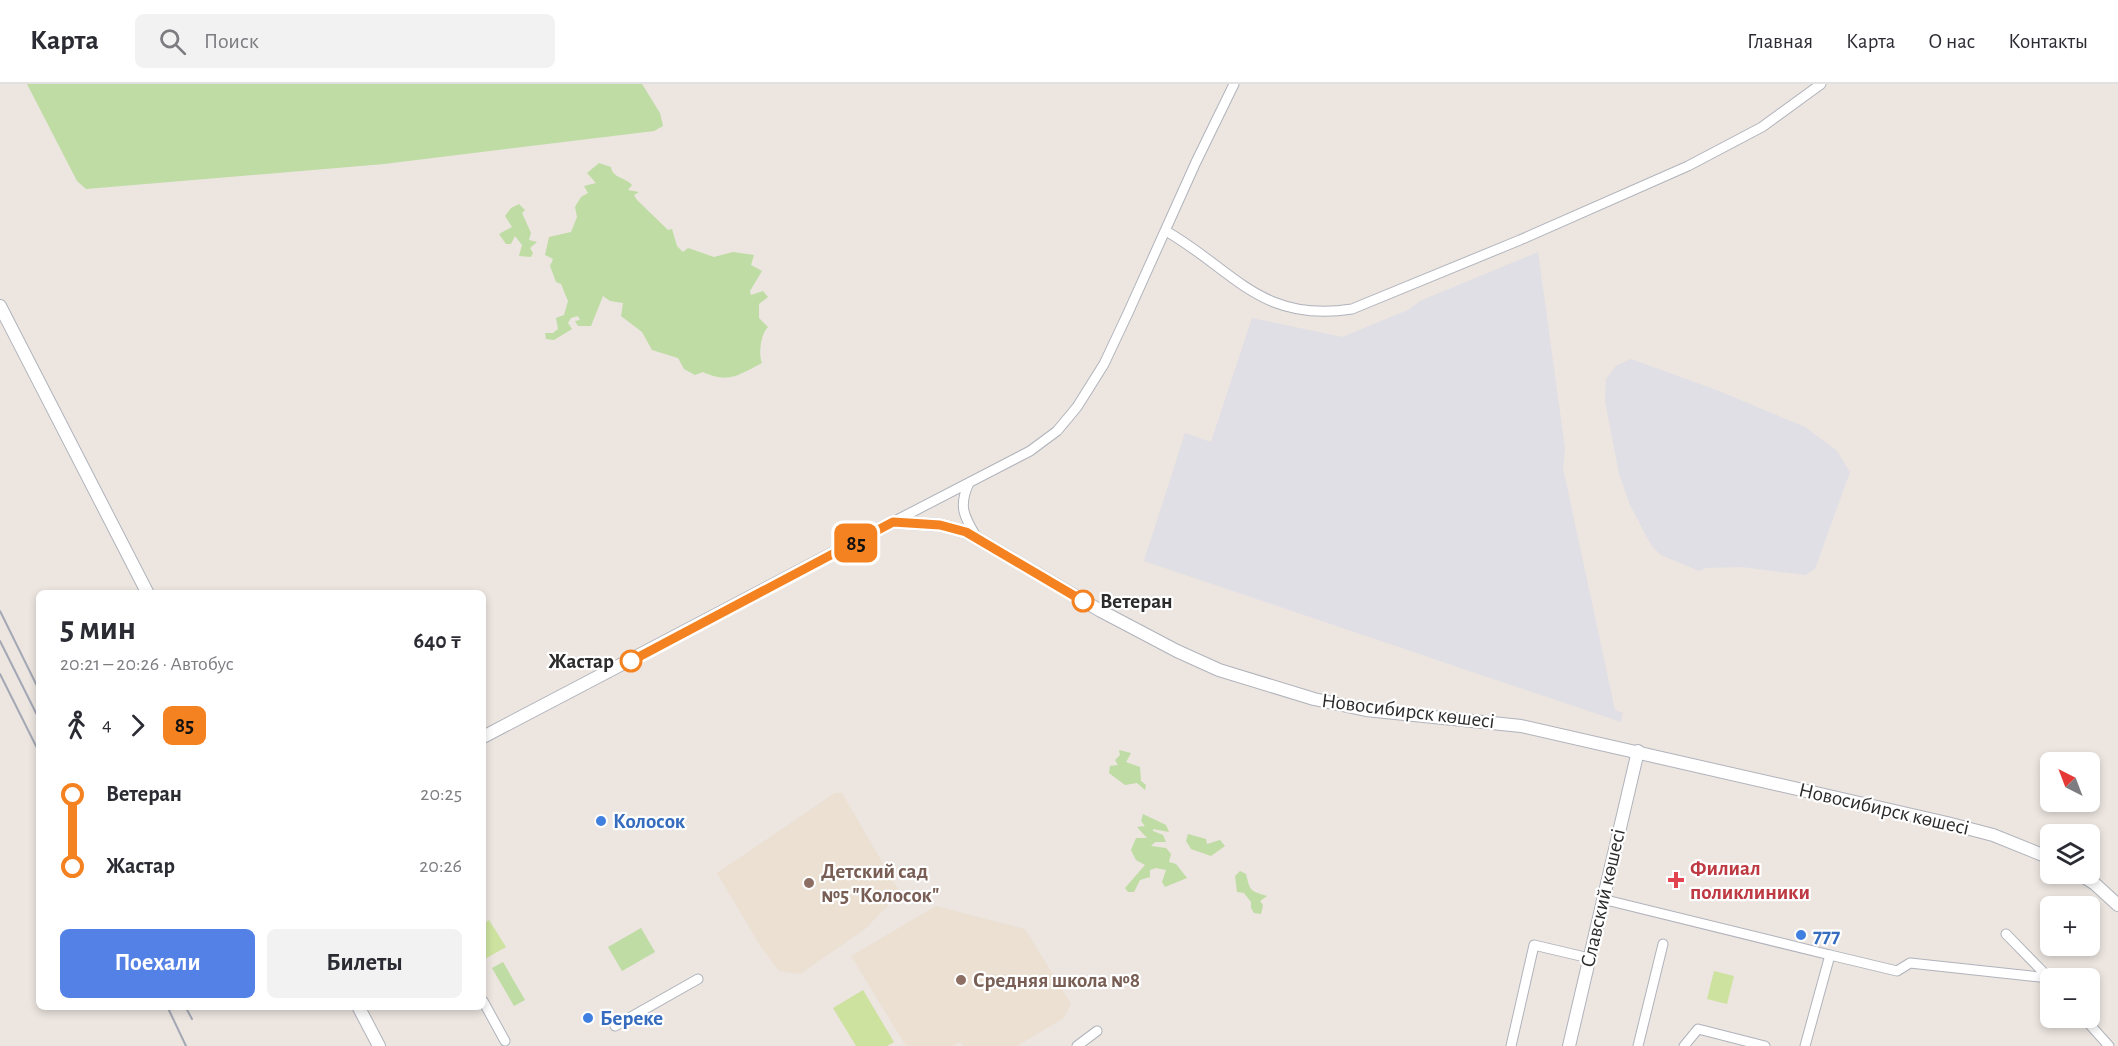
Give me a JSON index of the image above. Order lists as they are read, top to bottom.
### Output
{
  "streets": {
    "main road": ["Новосибирск көшесі", "Славский көшесі"]
  },
  "crossings": [
    ["Новосибирск көшесі", "Славский көшесі"]
  ],
  "places": {
    "other": [
      "Ветеран",
      "Жастар",
      "Колосок",
      "Детский сад №5 \"Колосок\"",
      "777",
      "Средняя школа №8",
      "Береке"
    ],
    "health": ["Филиал поликлиники"]
  },
  "lines": ["bus line 85"],
  "north": "top left",
  "page": {
    "header": "Карта",
    "search": "Поиск",
    "nav": [
      "Главная",
      "Карта",
      "О нас",
      "Контакты"
    ],
    "on_map": "85",
    "heading": ["5 мин", "20:21 – 20:26 · Автобус", "640 ₸"],
    "legs": ["4", "85"],
    "map_buttons": ["+", "−"],
    "list": [
      {
        "name": "Ветеран",
        "value": "20:25"
      },
      {
        "name": "Жастар",
        "value": "20:26"
      }
    ],
    "buttons": ["Поехали", "Билеты"]
  }
}
